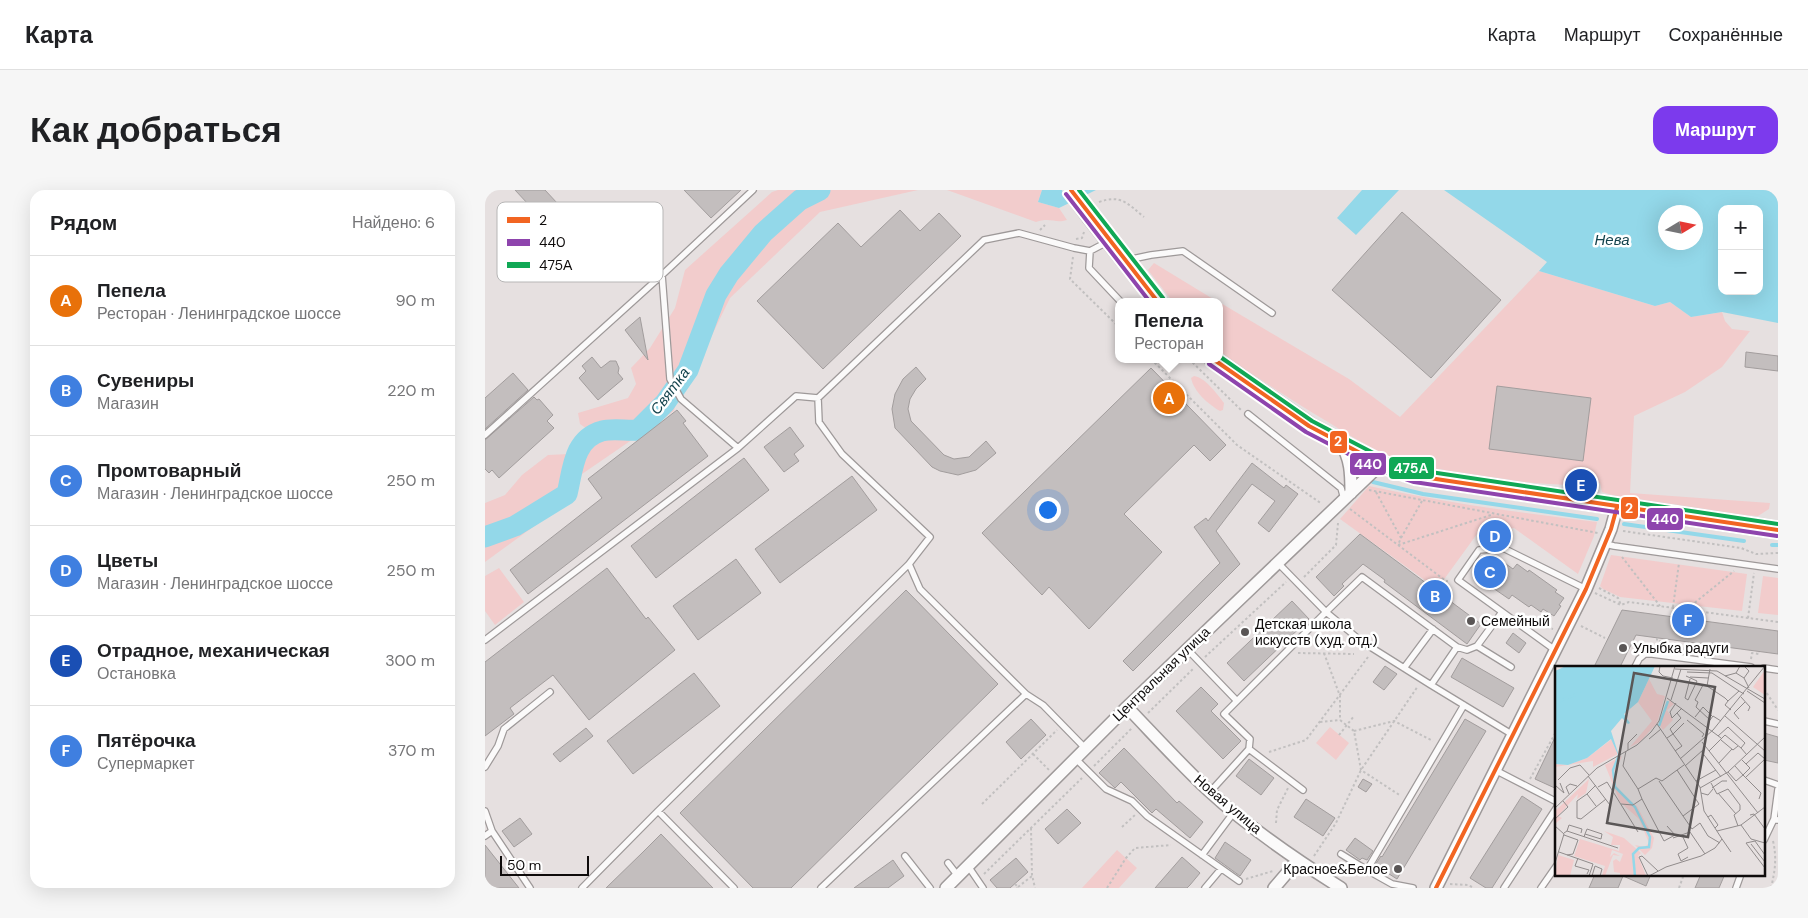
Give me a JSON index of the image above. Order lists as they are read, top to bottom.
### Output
{
  "streets": {
    "street": ["Центральная улица", "Новая улица"]
  },
  "crossings": [
    ["Центральная улица", "Новая улица"]
  ],
  "water": ["Нева", "Святка"],
  "places": [
    "Семейный",
    "Детская школа искусств (худ. отд.)",
    "Улыбка радуги",
    "Красное&Белое"
  ],
  "lines": ["transit line 2", "transit line 475А", "transit line 440"],
  "legend": ["2", "440", "475А"],
  "scale_bar": "50 m",
  "north": "right",
  "page": {
    "header": "Карта",
    "nav": ["Карта", "Маршрут", "Сохранённые"],
    "buttons": "Маршрут",
    "title": "Как добраться",
    "heading": ["Рядом", "Найдено: 6"],
    "map_buttons": ["+", "−"],
    "list": [
      {
        "mark": "A",
        "name": "Пепела",
        "note": "Ресторан · Ленинградское шоссе",
        "value": "90 m"
      },
      {
        "mark": "B",
        "name": "Сувениры",
        "note": "Магазин",
        "value": "220 m"
      },
      {
        "mark": "C",
        "name": "Промтоварный",
        "note": "Магазин · Ленинградское шоссе",
        "value": "250 m"
      },
      {
        "mark": "D",
        "name": "Цветы",
        "note": "Магазин · Ленинградское шоссе",
        "value": "250 m"
      },
      {
        "mark": "E",
        "name": "Отрадное, механическая",
        "note": "Остановка",
        "value": "300 m"
      },
      {
        "mark": "F",
        "name": "Пятёрочка",
        "note": "Супермаркет",
        "value": "370 m"
      }
    ],
    "popup": ["Пепела", "Ресторан"],
    "pins": [
      "A",
      "E",
      "D",
      "C",
      "B",
      "F"
    ],
    "scale": "50 m"
  }
}
